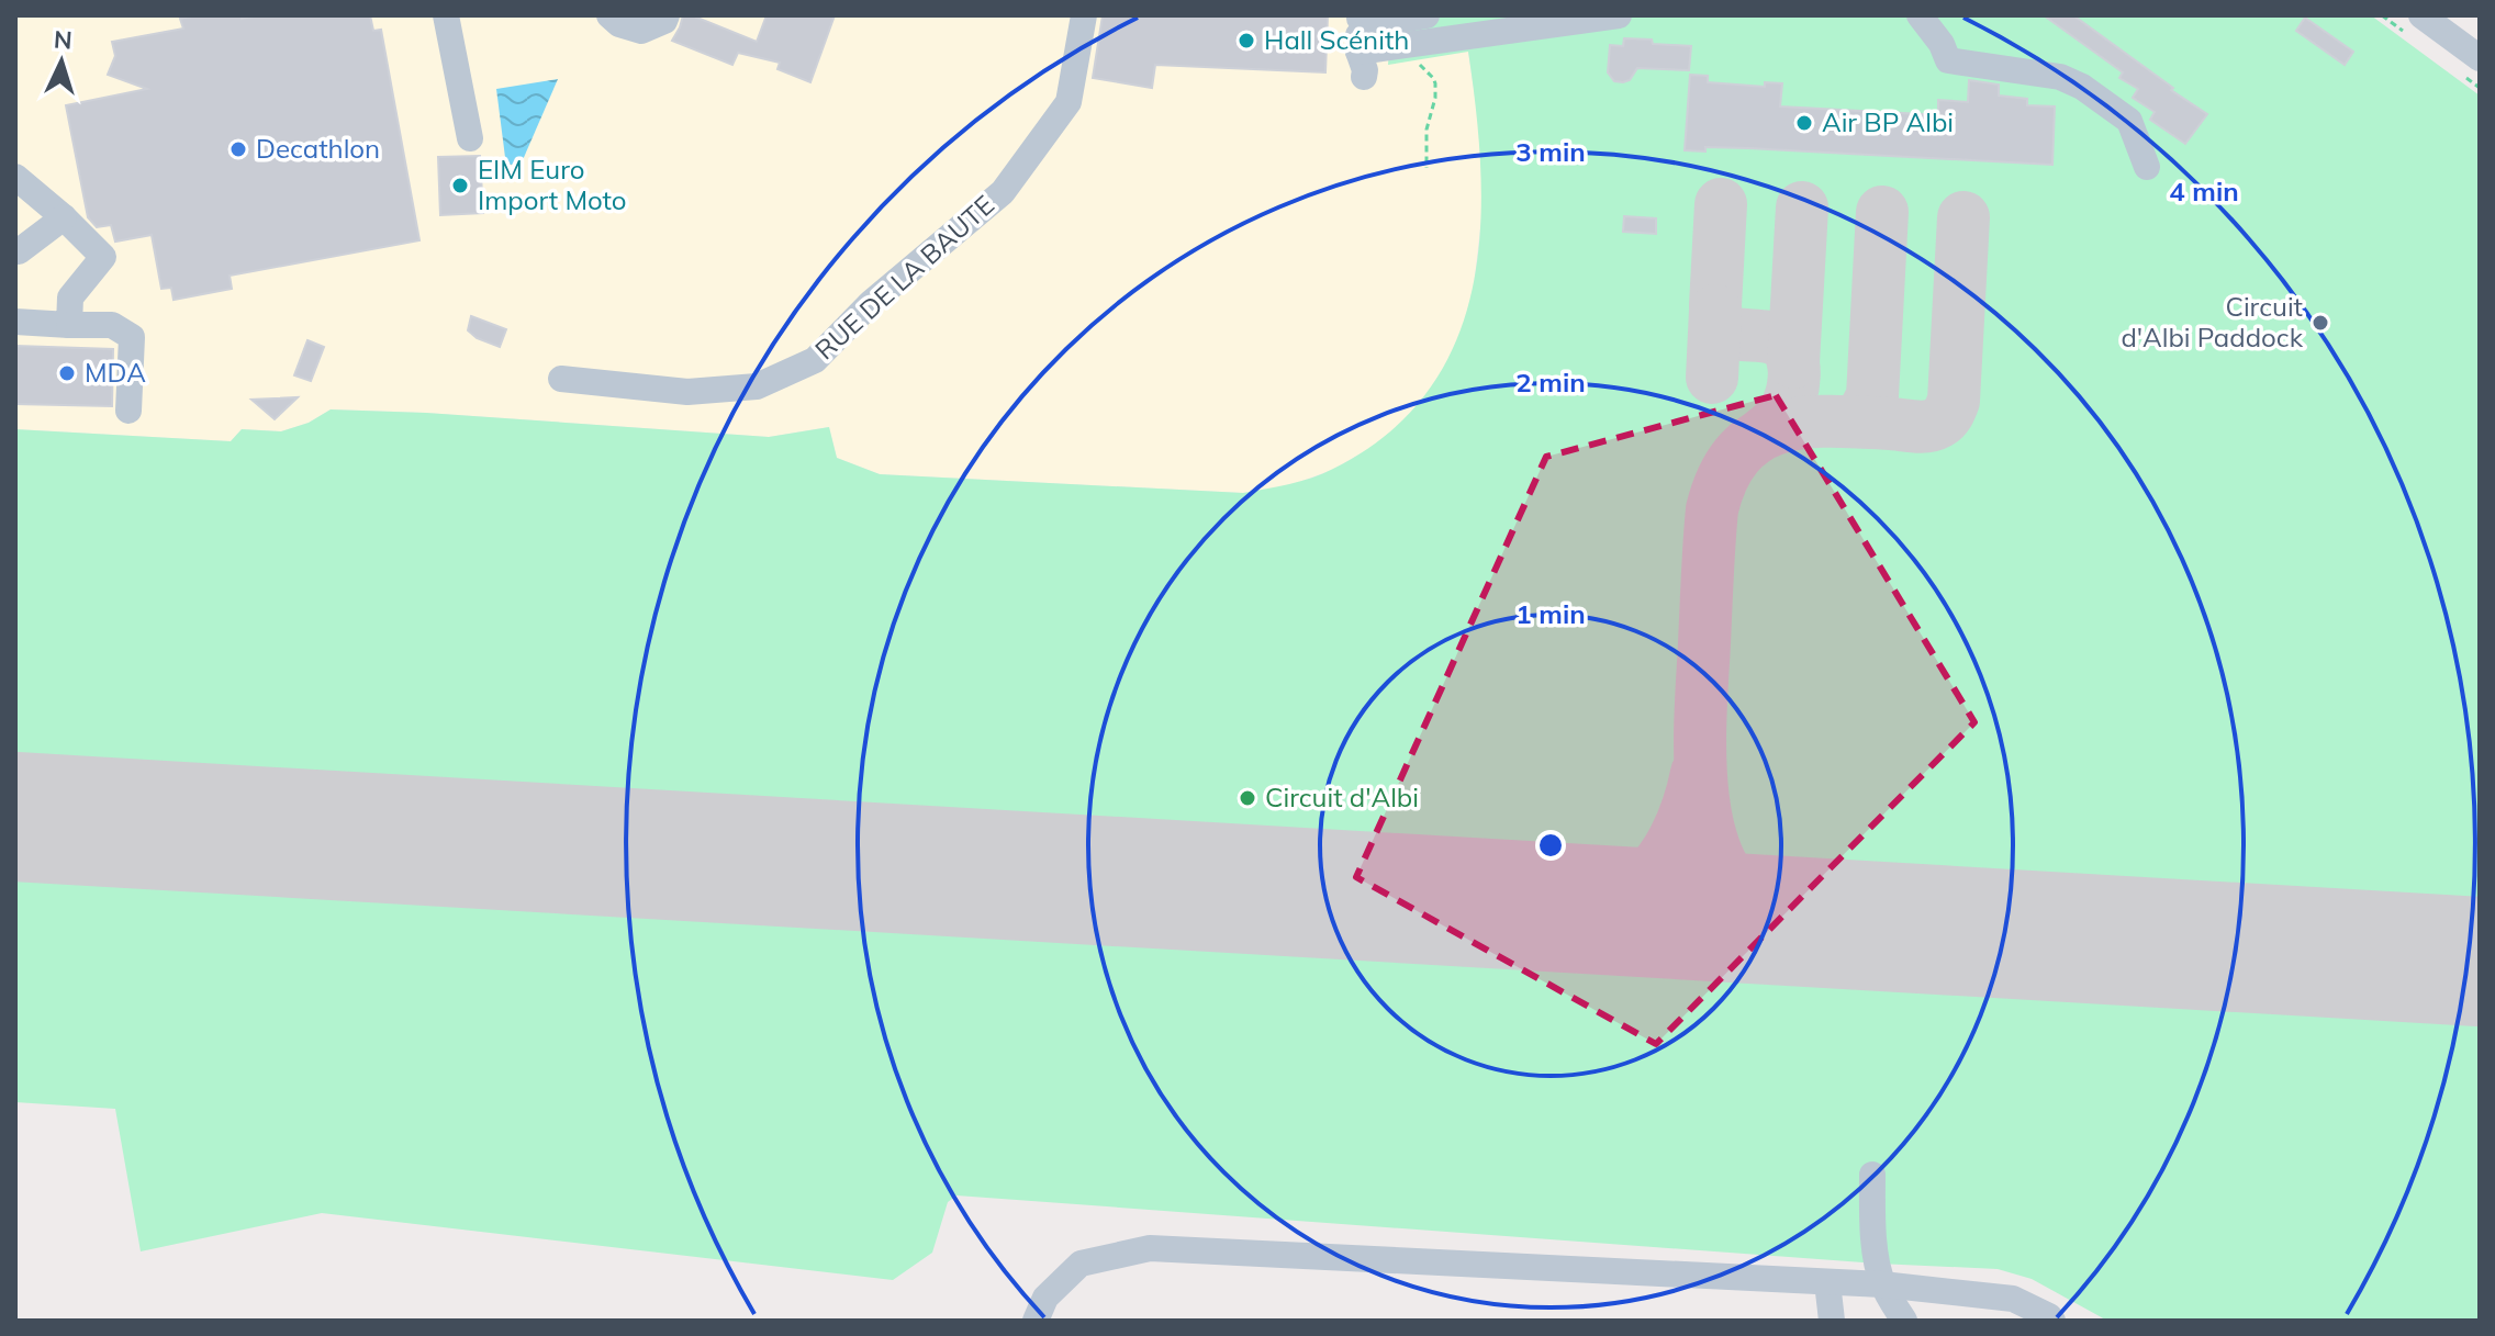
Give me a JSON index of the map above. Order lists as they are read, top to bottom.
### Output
{
  "streets": {
    "street": ["RUE DE LA BAUTE"]
  },
  "places": [
    "Hall Scénith",
    "Air BP Albi",
    "Decathlon",
    "EIM Euro Import Moto",
    "Circuit d'Albi Paddock",
    "MDA",
    "Circuit d'Albi"
  ],
  "north": "top",
  "rings": [
    "3 min",
    "4 min",
    "2 min",
    "1 min"
  ]
}
